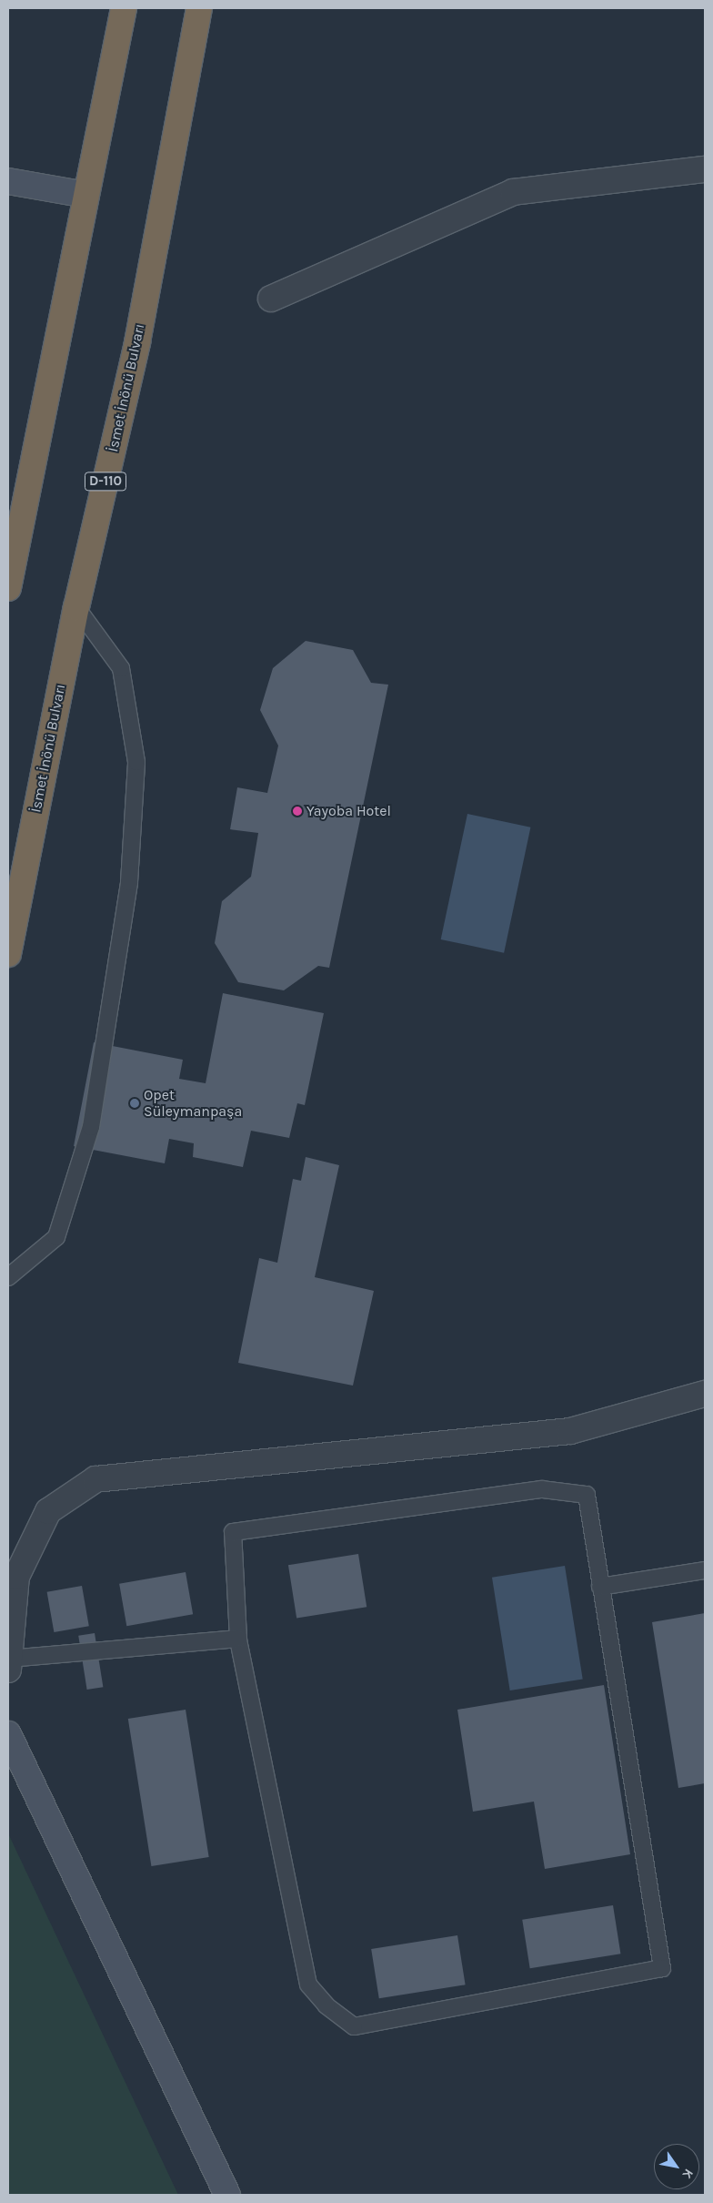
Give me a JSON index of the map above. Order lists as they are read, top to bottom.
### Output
{
  "streets": {
    "highway": ["İsmet İnönü Bulvarı", "D-110"]
  },
  "places": ["Yayoba Hotel", "Opet Süleymanpaşa"],
  "north": "bottom right"
}
